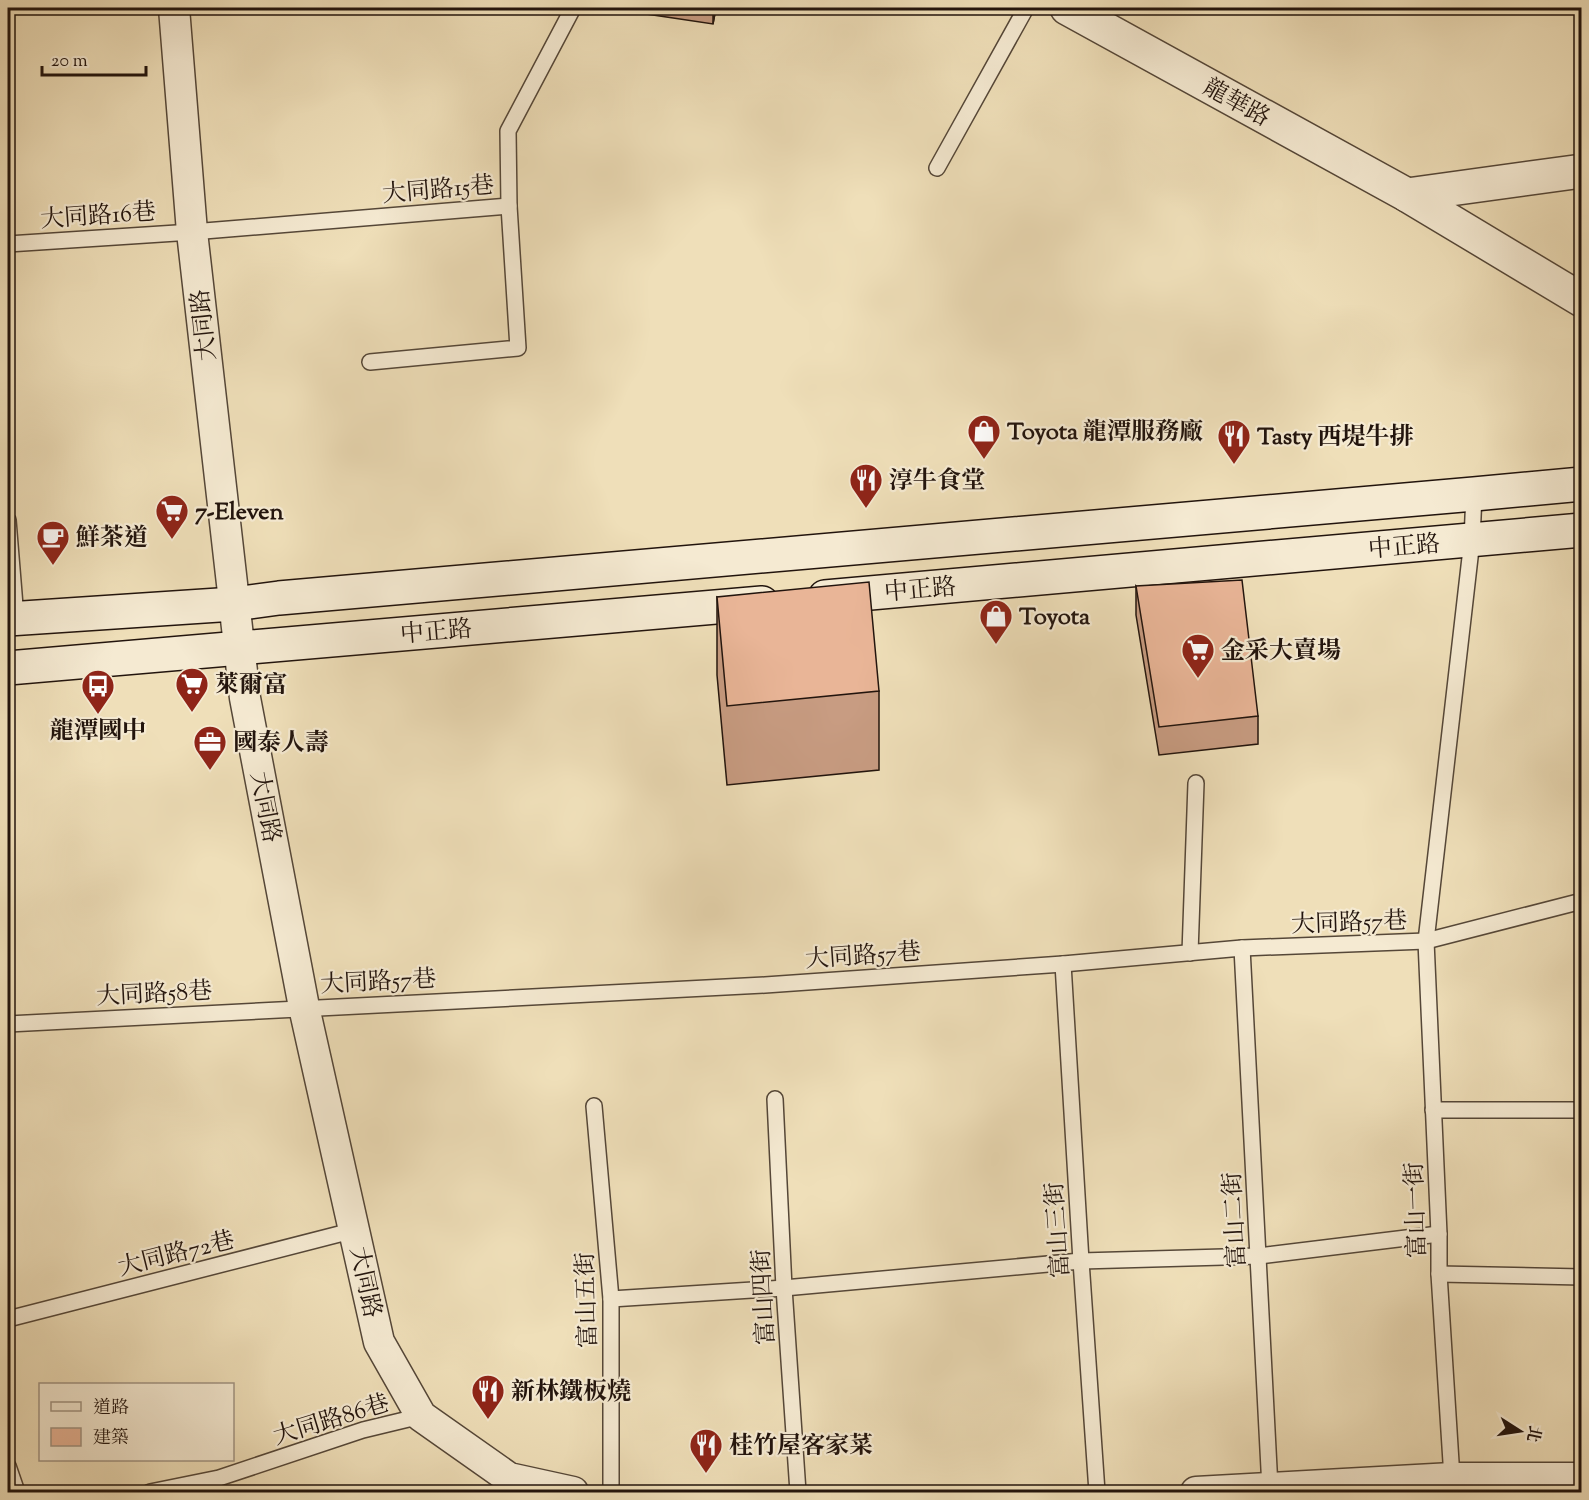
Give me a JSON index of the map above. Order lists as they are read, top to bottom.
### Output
{
  "streets": {
    "main road": ["龍華路", "中正路"],
    "street": ["大同路"],
    "lane": [
      "大同路15巷",
      "大同路16巷",
      "大同路57巷",
      "大同路58巷",
      "富山一街",
      "富山二街",
      "富山三街",
      "大同路72巷",
      "富山四街",
      "富山五街",
      "大同路86巷"
    ]
  },
  "crossings": [
    ["大同路15巷", "大同路16巷"],
    ["大同路15巷", "大同路"],
    ["大同路16巷", "大同路"],
    ["大同路", "中正路"],
    ["大同路", "大同路57巷"],
    ["大同路", "大同路58巷"],
    ["大同路", "大同路72巷"],
    ["大同路", "大同路86巷"],
    ["中正路", "富山一街"],
    ["大同路57巷", "大同路58巷"],
    ["大同路57巷", "富山一街"],
    ["大同路57巷", "富山二街"],
    ["大同路57巷", "富山三街"]
  ],
  "places": {
    "shop": ["Toyota 龍潭服務廠", "Toyota"],
    "restaurant": [
      "Tasty 西堤牛排",
      "淳牛食堂",
      "新林鐵板燒",
      "桂竹屋客家菜"
    ],
    "supermarket": ["7-Eleven", "金采大賣場", "萊爾富"],
    "cafe": ["鮮茶道"],
    "bus stop": ["龍潭國中"],
    "office": ["國泰人壽"]
  },
  "legend": ["道路", "建築"],
  "scale_bar": "20 m",
  "north": "right"
}
